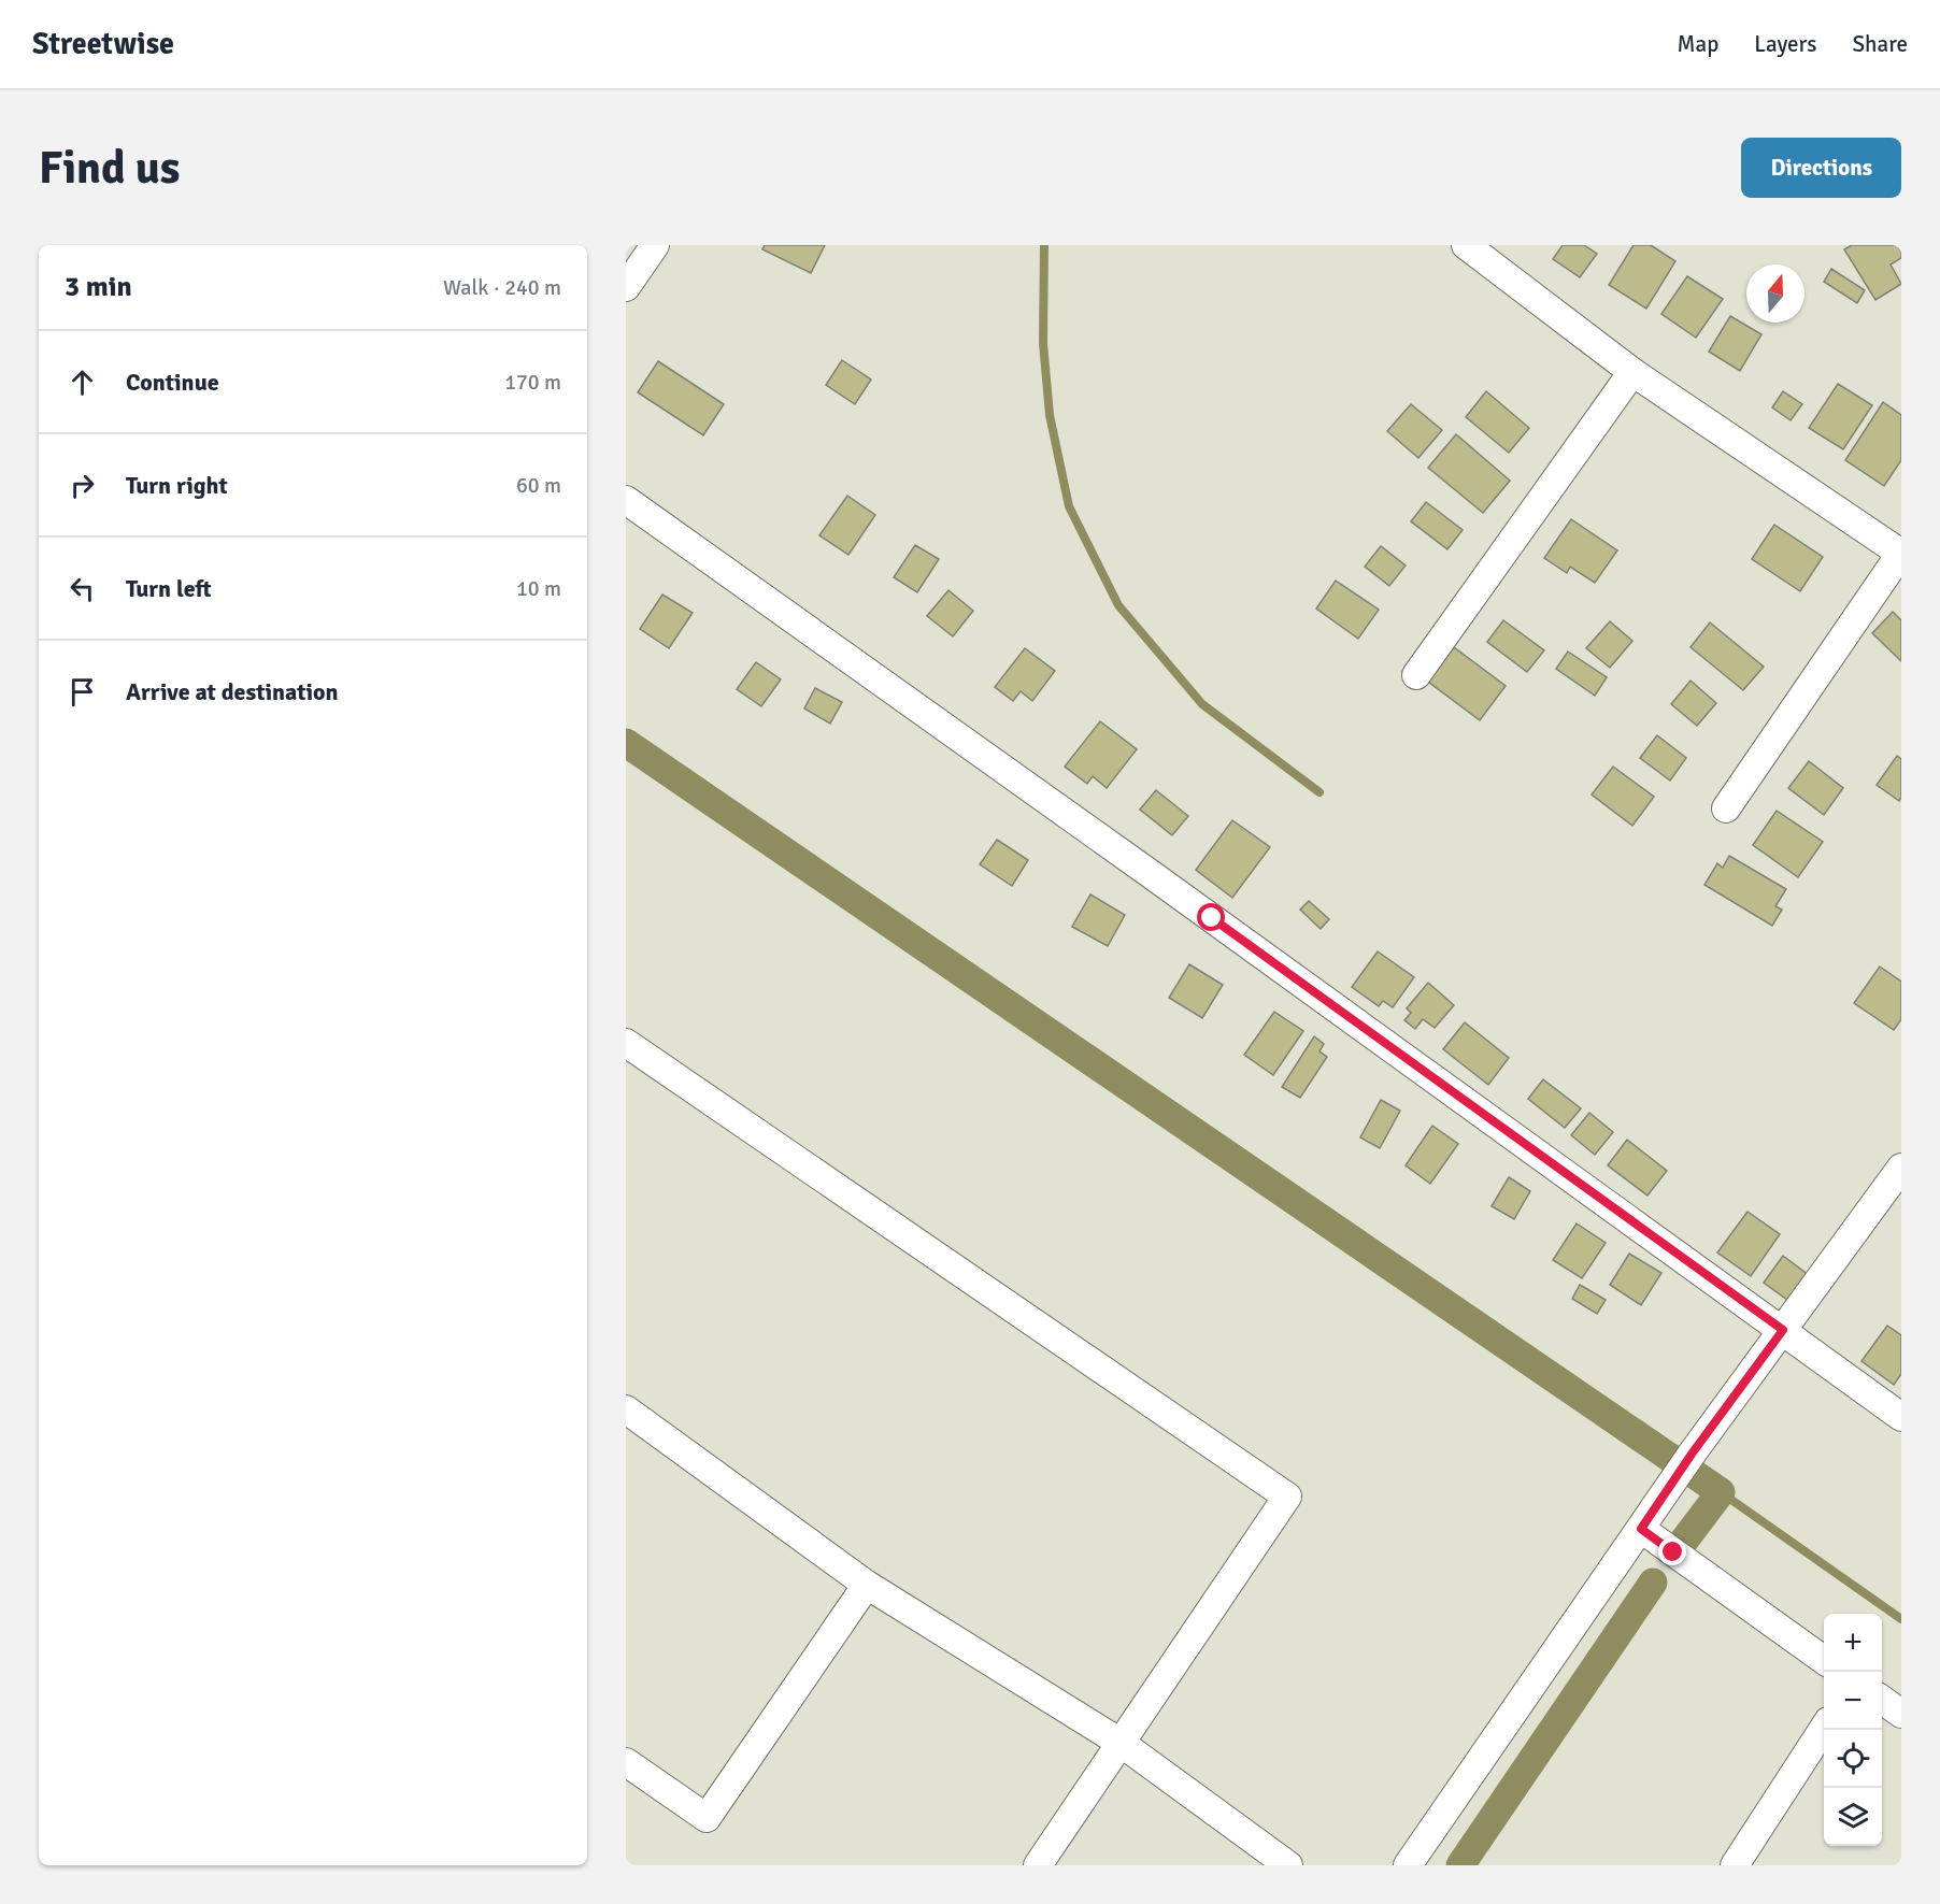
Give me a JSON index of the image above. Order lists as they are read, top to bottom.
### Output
{
  "north": "top",
  "page": {
    "header": "Streetwise",
    "nav": ["Map", "Layers", "Share"],
    "buttons": "Directions",
    "title": "Find us",
    "heading": ["3 min", "Walk · 240 m"],
    "list": [
      ["Continue", "170 m"],
      ["Turn right", "60 m"],
      ["Turn left", "10 m"],
      "Arrive at destination"
    ],
    "map_buttons": ["+", "−"]
  }
}
